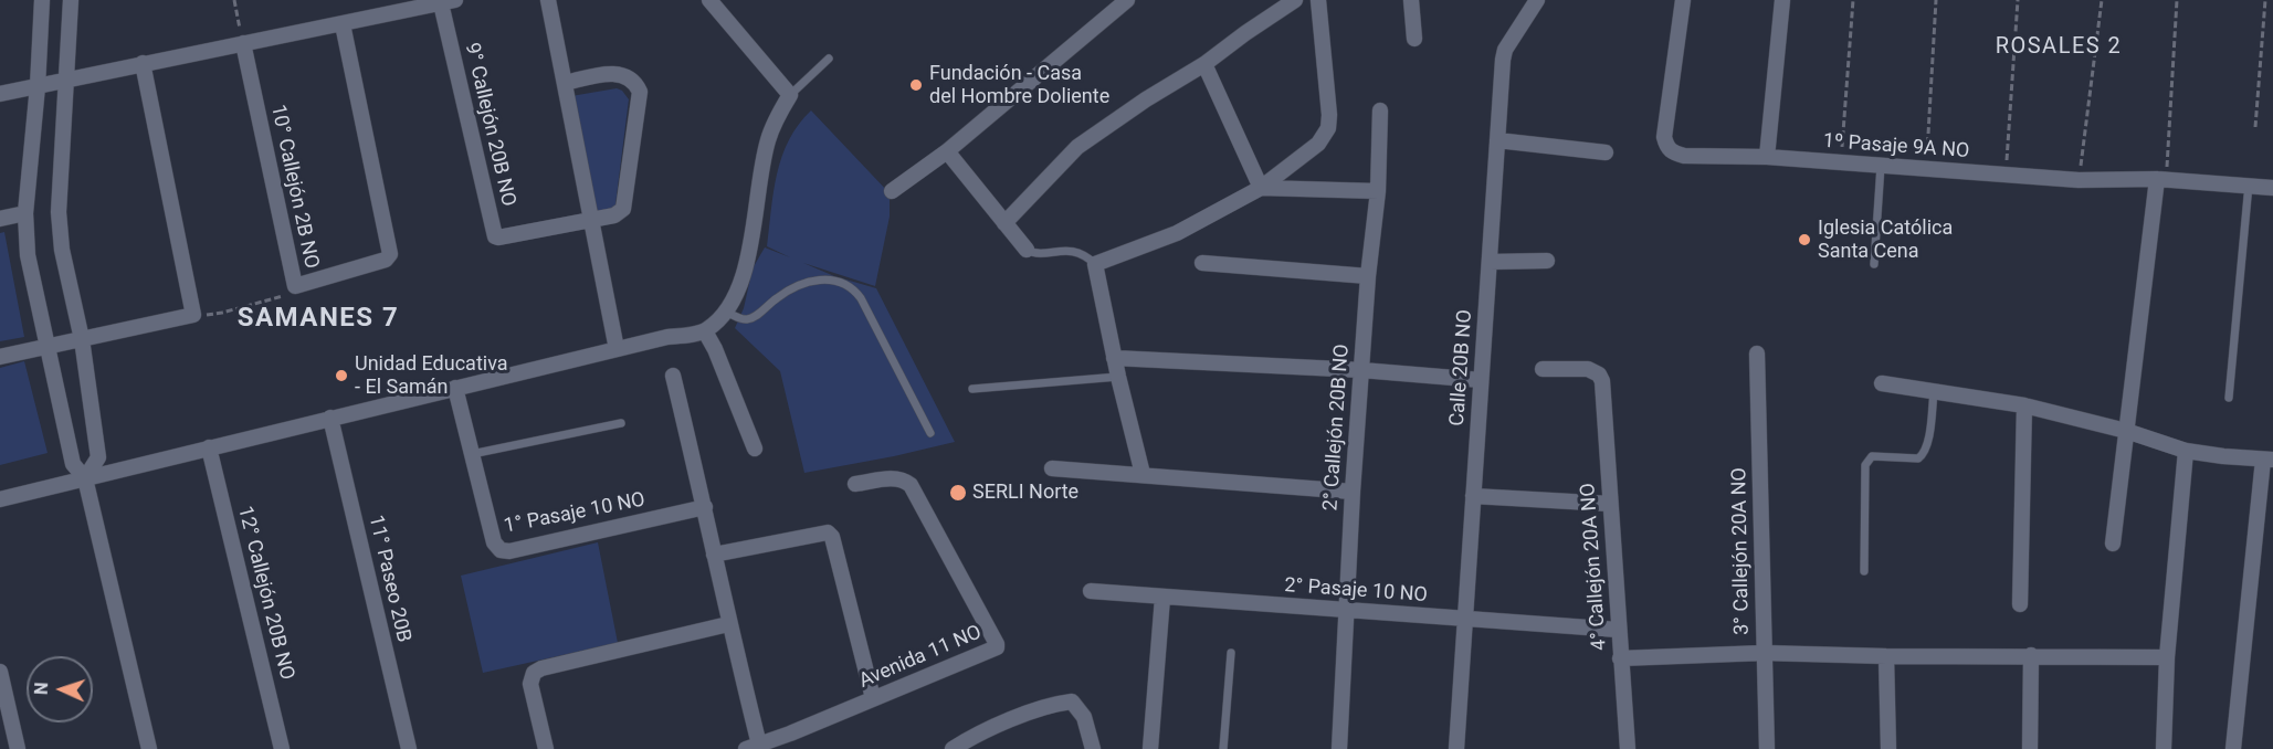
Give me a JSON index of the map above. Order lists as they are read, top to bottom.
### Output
{
  "streets": {
    "street": [
      "9° Callejón 20B NO",
      "1º Pasaje 9A NO",
      "10° Callejón 2B NO",
      "Calle 20B NO",
      "2° Callejón 20B NO",
      "1° Pasaje 10 NO",
      "3° Callejón 20A NO",
      "4° Callejón 20A NO",
      "11° Paseo 20B",
      "2° Pasaje 10 NO",
      "12° Callejón 20B NO",
      "Avenida 11 NO"
    ]
  },
  "crossings": [
    ["Calle 20B NO", "2° Pasaje 10 NO"],
    ["2° Callejón 20B NO", "2° Pasaje 10 NO"],
    ["4° Callejón 20A NO", "2° Pasaje 10 NO"]
  ],
  "districts": ["ROSALES 2", "SAMANES 7"],
  "places": [
    "Fundación - Casa del Hombre Doliente",
    "Iglesia Católica Santa Cena",
    "Unidad Educativa - El Samán",
    "SERLI Norte"
  ],
  "north": "left"
}
